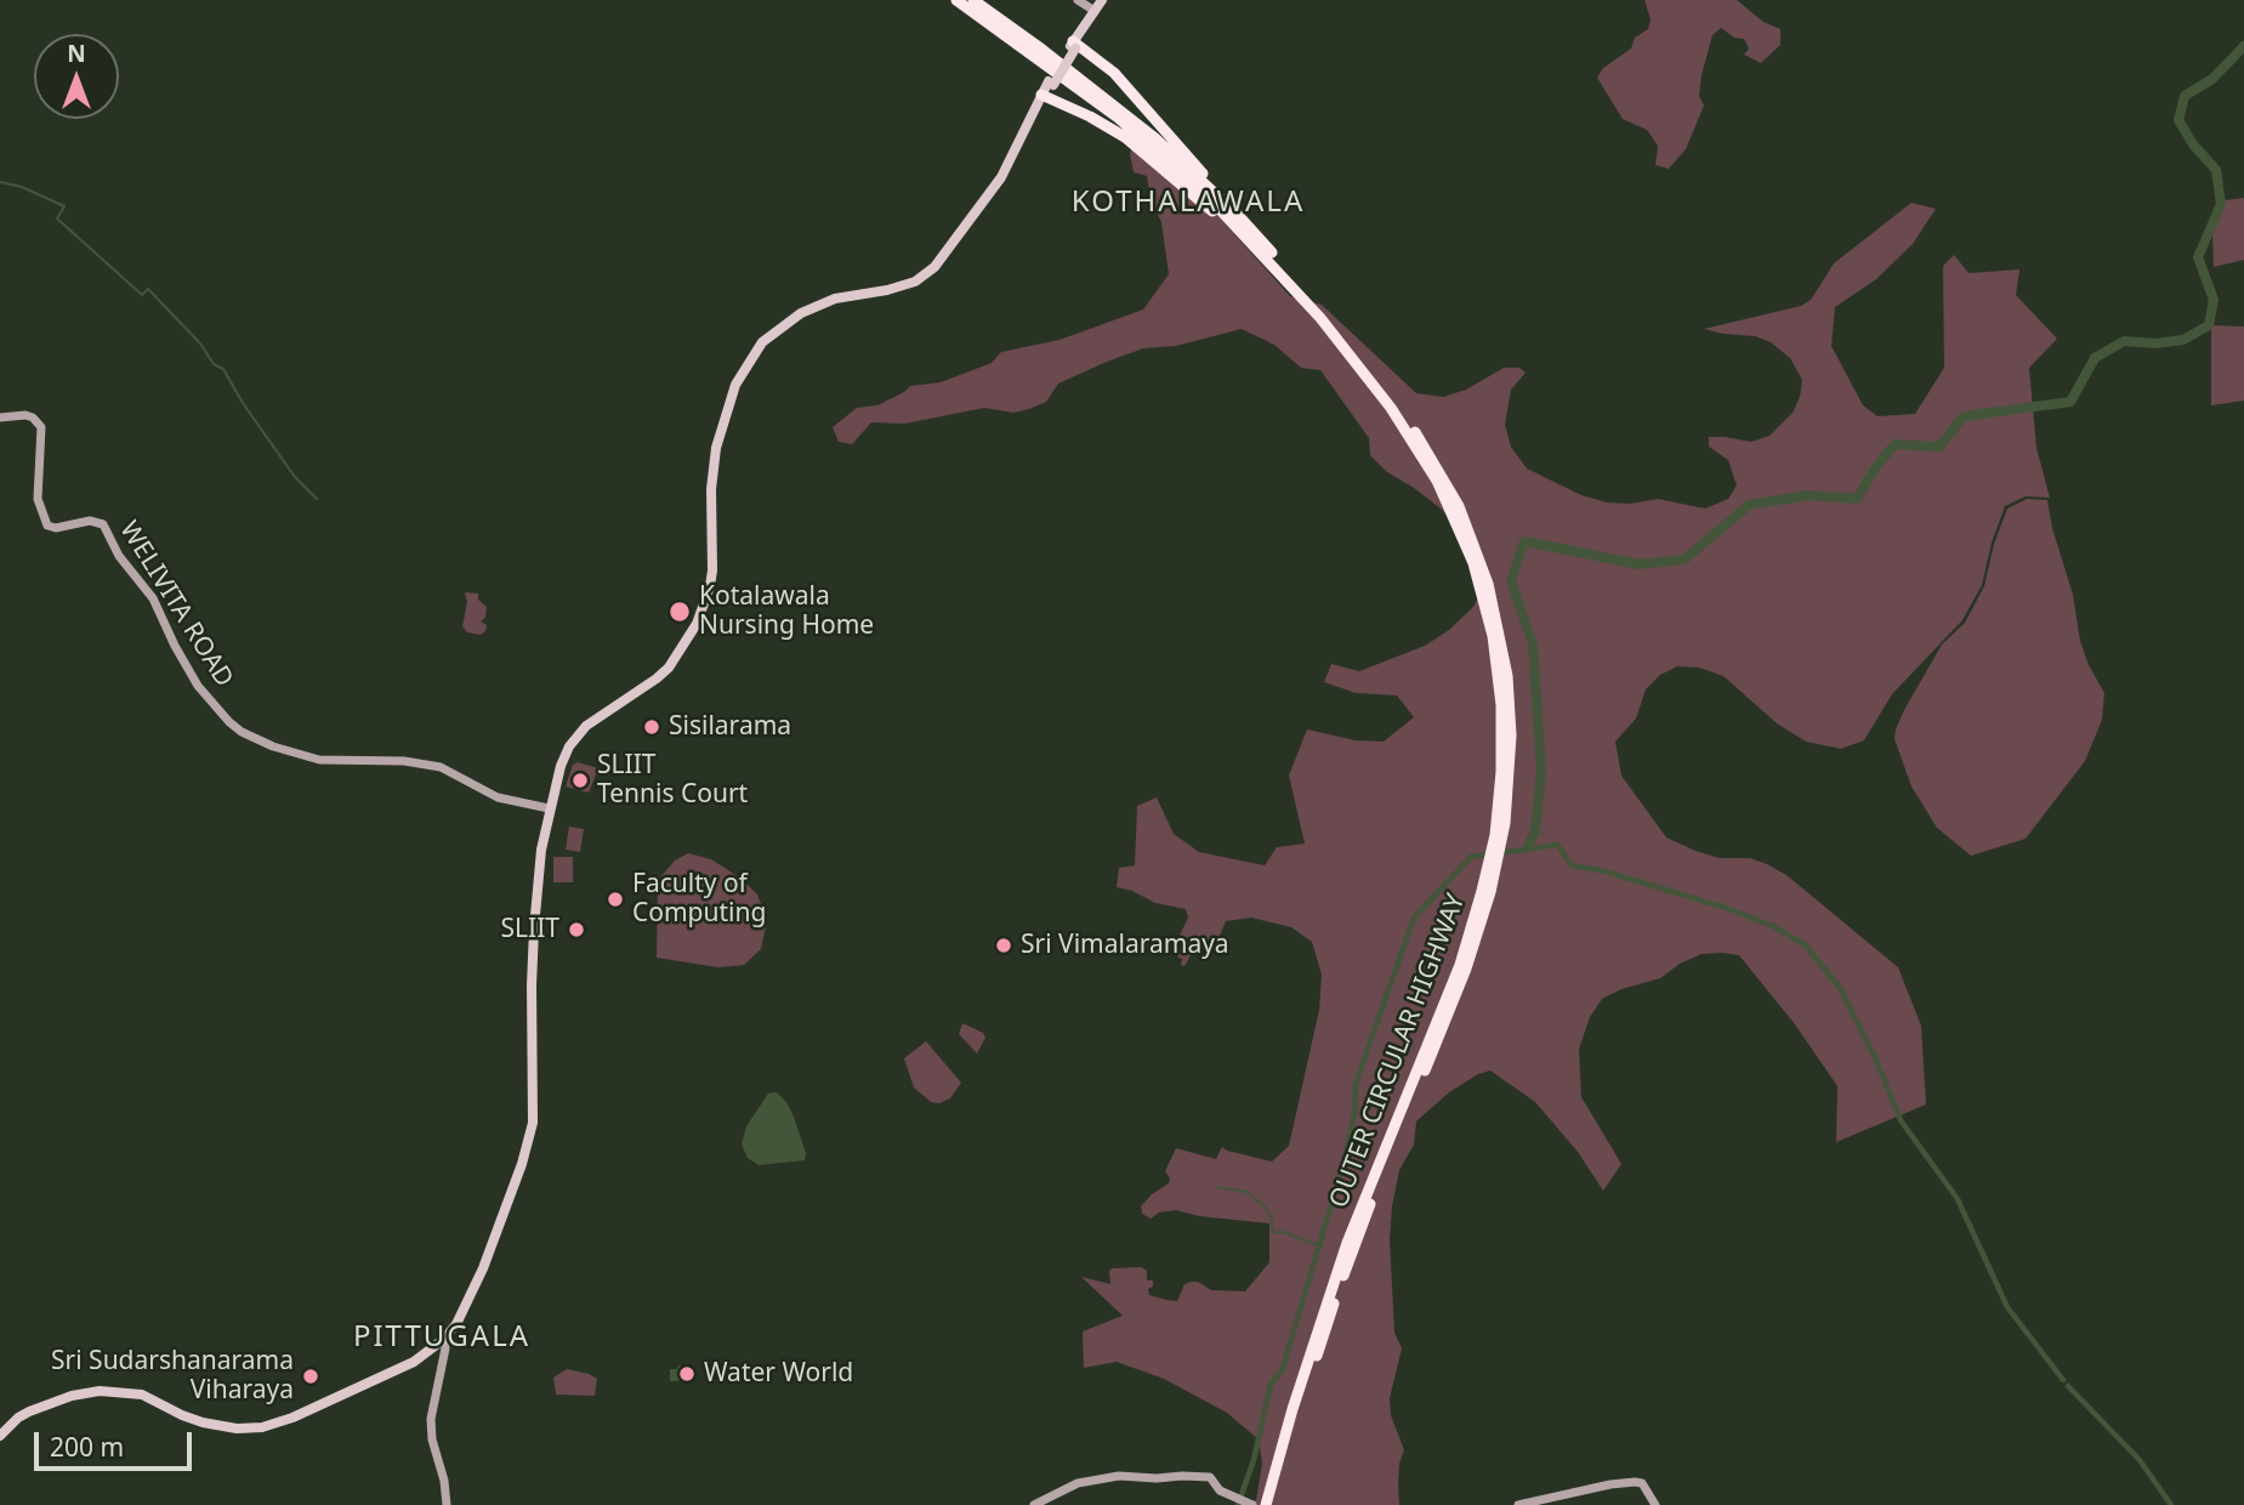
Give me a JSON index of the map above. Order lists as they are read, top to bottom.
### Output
{
  "streets": {
    "highway": ["OUTER CIRCULAR HIGHWAY"],
    "street": ["WELIVITA ROAD"]
  },
  "districts": ["KOTHALAWALA", "PITTUGALA"],
  "places": [
    "Kotalawala Nursing Home",
    "Sisilarama",
    "SLIIT Tennis Court",
    "Faculty of Computing",
    "SLIIT",
    "Sri Vimalaramaya",
    "Water World",
    "Sri Sudarshanarama Viharaya"
  ],
  "scale_bar": "200 m",
  "north": "top"
}
